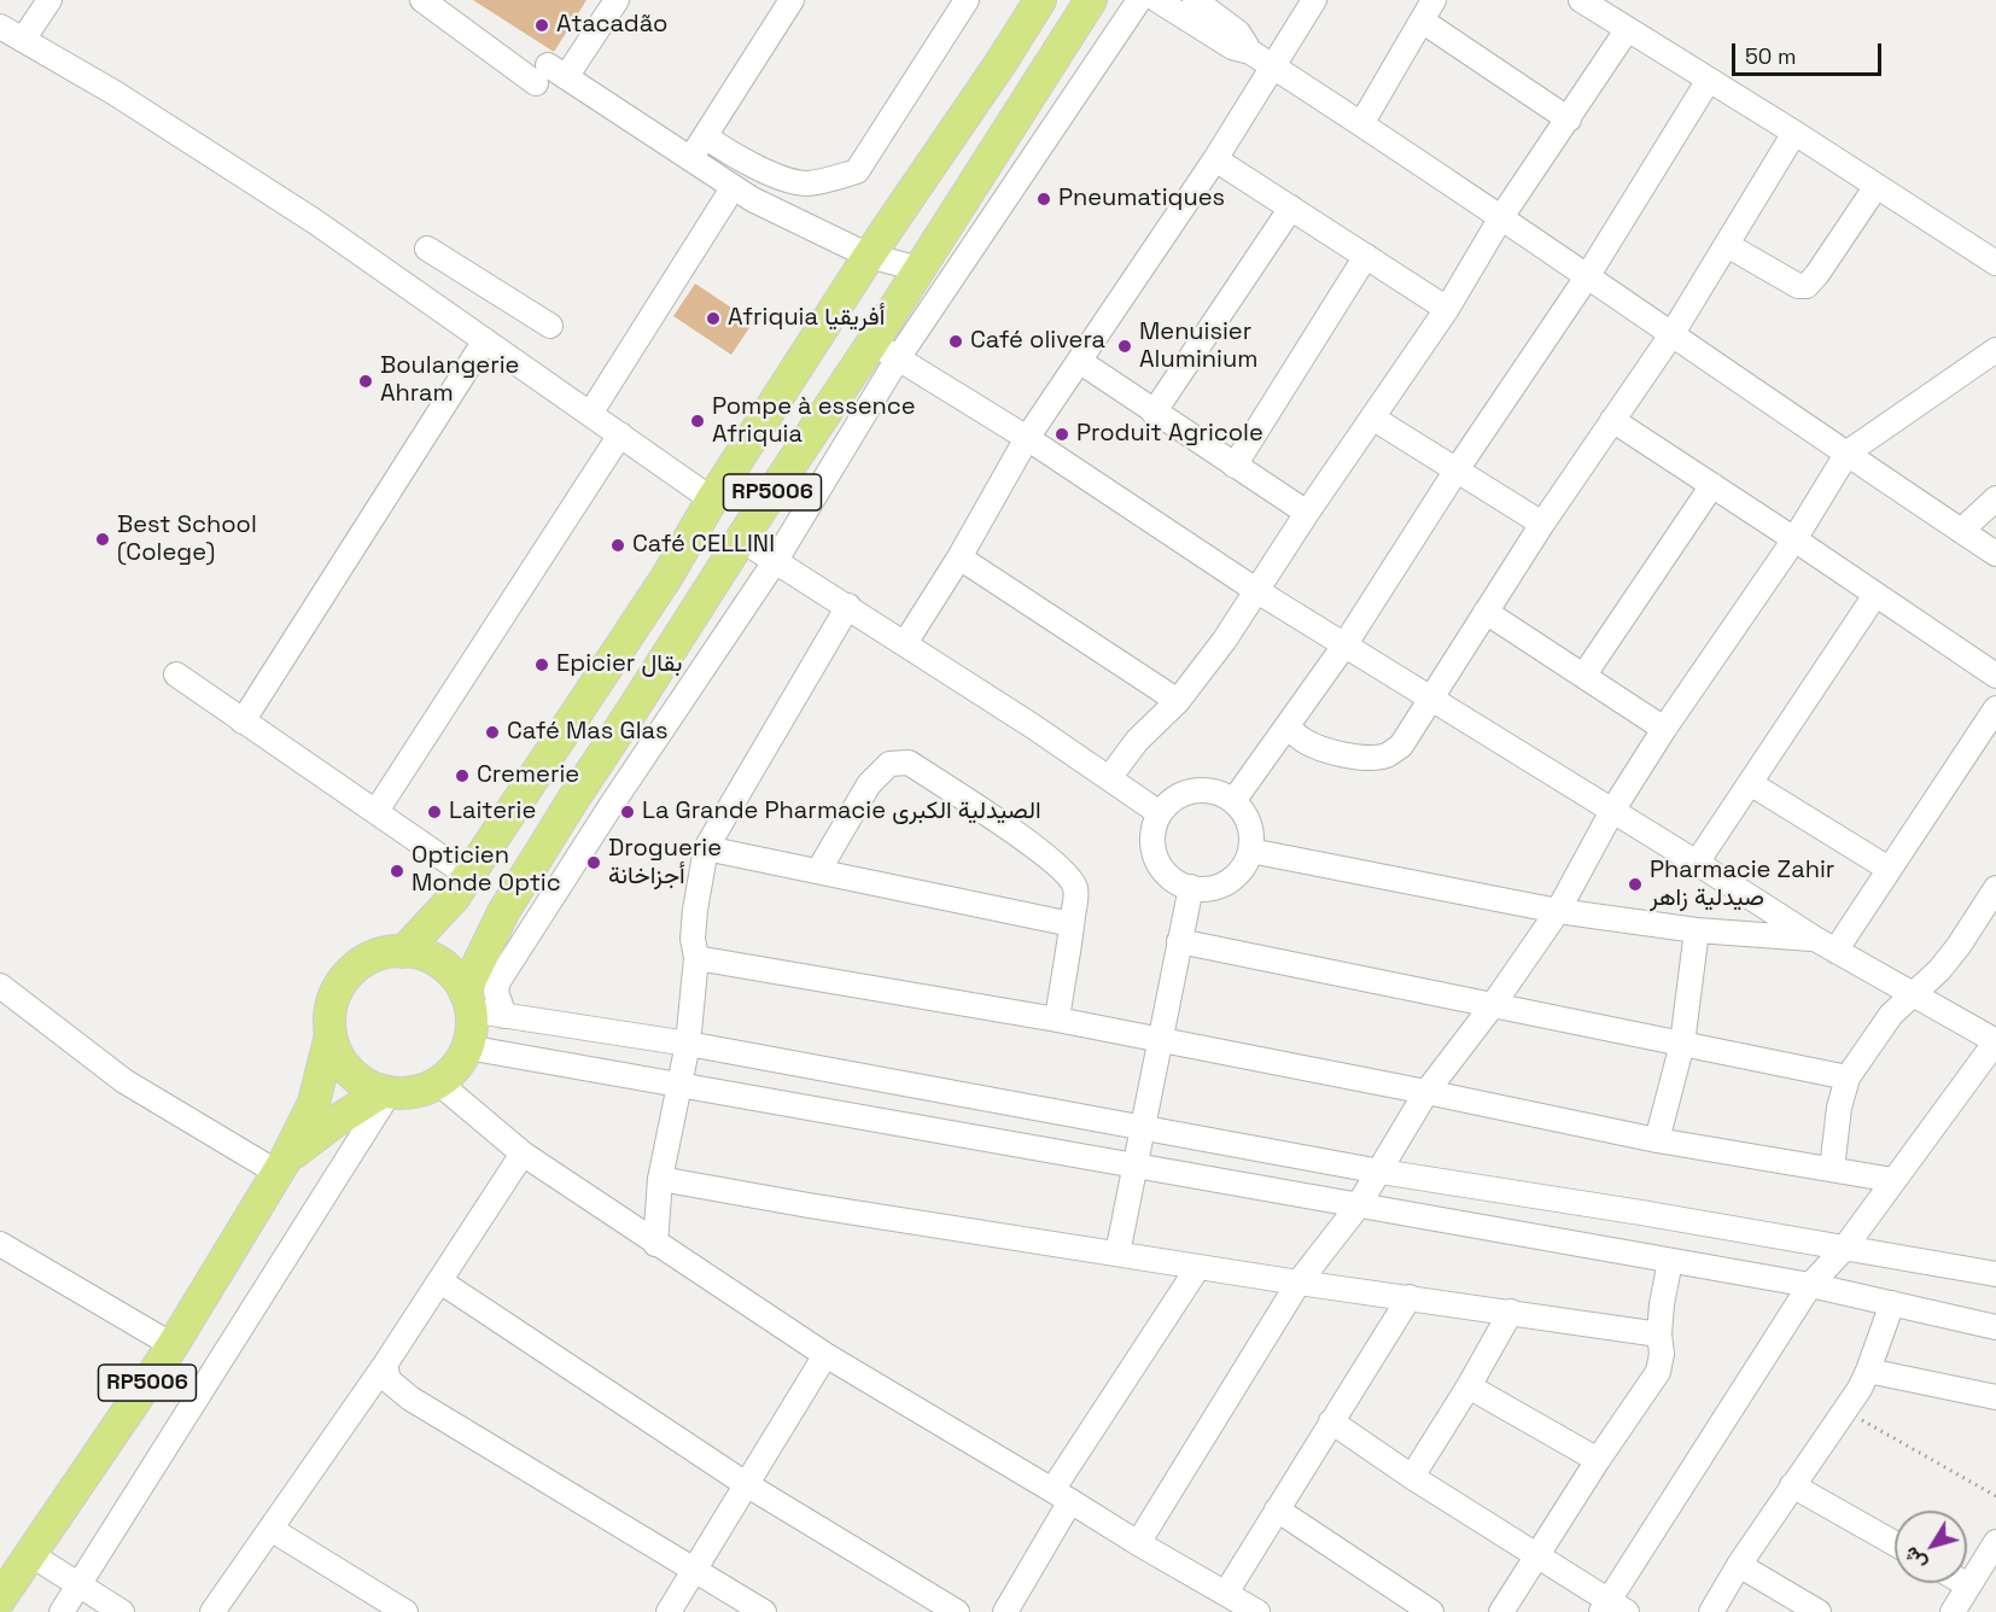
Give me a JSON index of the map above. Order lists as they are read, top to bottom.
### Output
{
  "streets": {
    "main road": ["RP5006"]
  },
  "places": [
    "Atacadão",
    "Pneumatiques",
    "Afriquia أفريقيا",
    "Café olivera",
    "Menuisier Aluminium",
    "Boulangerie Ahram",
    "Pompe à essence Afriquia",
    "Produit Agricole",
    "Best School (Colege)",
    "Café CELLINI",
    "Epicier بقال",
    "Café Mas Glas",
    "Cremerie",
    "Laiterie",
    "La Grande Pharmacie الصيدلية الكبرى",
    "Droguerie أجزاخانة",
    "Opticien Monde Optic",
    "Pharmacie Zahir صيدلية زاهر"
  ],
  "scale_bar": "50 m",
  "north": "bottom left"
}
